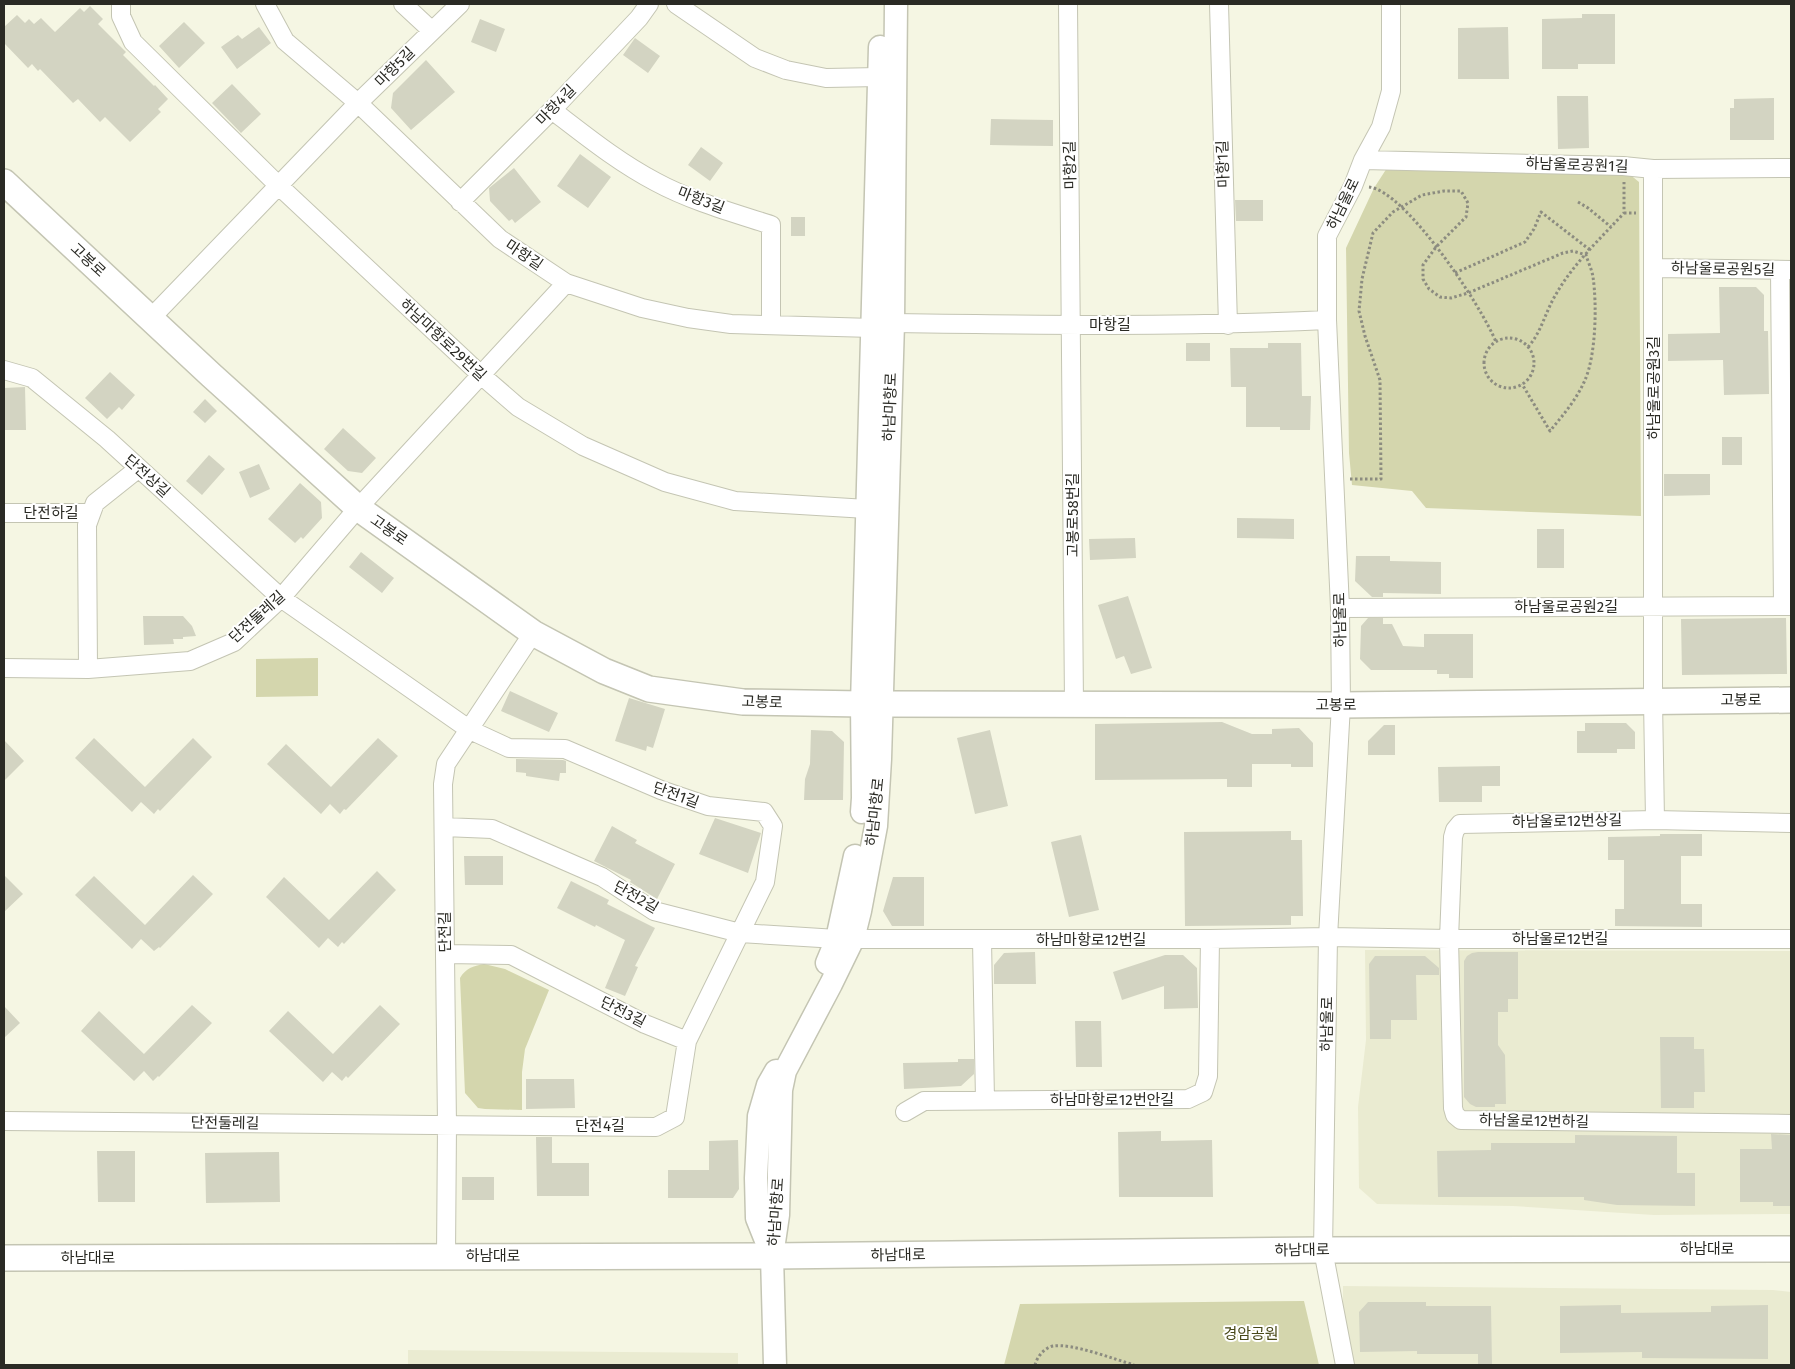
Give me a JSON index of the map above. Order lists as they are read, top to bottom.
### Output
{
  "streets": {
    "main road": ["고봉로", "하남대로"],
    "street": [
      "마항5길",
      "마항4길",
      "마항1길",
      "마항2길",
      "하남울로공원1길",
      "마항3길",
      "하남울로",
      "마항길",
      "하남울로공원5길",
      "하남마항로29번길",
      "하남울로공원3길",
      "하남마항로",
      "단전상길",
      "단전하길",
      "고봉로58번길",
      "하남울로공원2길",
      "단전둘레길",
      "단전1길",
      "하남울로12번상길",
      "단전2길",
      "단전길",
      "하남울로12번길",
      "하남마항로12번길",
      "단전3길",
      "하남마항로12번안길",
      "하남울로12번하길",
      "단전4길"
    ]
  },
  "crossings": [
    ["마항5길", "마항길"],
    ["마항5길", "고봉로"],
    ["마항5길", "하남마항로29번길"],
    ["마항4길", "마항3길"],
    ["마항4길", "마항길"],
    ["마항1길", "마항길"],
    ["마항2길", "마항길"],
    ["마항2길", "고봉로58번길"],
    ["하남울로공원1길", "하남울로"],
    ["하남울로공원1길", "하남울로공원3길"],
    ["마항3길", "마항길"],
    ["하남울로", "마항길"],
    ["하남울로", "고봉로"],
    ["하남울로", "하남울로공원2길"],
    ["하남울로", "하남울로12번길"],
    ["하남울로", "하남마항로12번길"],
    ["하남울로", "하남대로"],
    ["마항길", "하남마항로"],
    ["마항길", "고봉로58번길"],
    ["마항길", "단전둘레길"],
    ["고봉로", "하남울로공원3길"],
    ["고봉로", "하남마항로"],
    ["고봉로", "고봉로58번길"],
    ["고봉로", "단전둘레길"],
    ["고봉로", "단전길"],
    ["하남울로공원5길", "하남울로공원3길"],
    ["하남마항로29번길", "하남마항로"],
    ["하남마항로29번길", "단전둘레길"],
    ["하남울로공원3길", "하남울로공원2길"],
    ["하남울로공원3길", "하남울로12번상길"],
    ["하남마항로", "단전2길"],
    ["하남마항로", "하남마항로12번길"],
    ["하남마항로", "하남대로"],
    ["단전상길", "단전하길"],
    ["단전상길", "단전둘레길"],
    ["단전상길", "단전1길"],
    ["단전상길", "단전길"],
    ["단전둘레길", "단전길"],
    ["단전둘레길", "단전4길"],
    ["단전1길", "단전2길"],
    ["단전1길", "단전길"],
    ["하남울로12번상길", "하남울로12번길"],
    ["하남울로12번상길", "하남울로12번하길"],
    ["단전2길", "단전길"],
    ["단전2길", "하남마항로12번길"],
    ["단전길", "단전3길"],
    ["단전길", "단전4길"],
    ["단전길", "하남대로"],
    ["하남울로12번길", "하남마항로12번길"],
    ["하남울로12번길", "하남울로12번하길"],
    ["하남마항로12번길", "하남마항로12번안길"],
    ["단전3길", "단전4길"]
  ],
  "parks": ["경암공원"]
}
